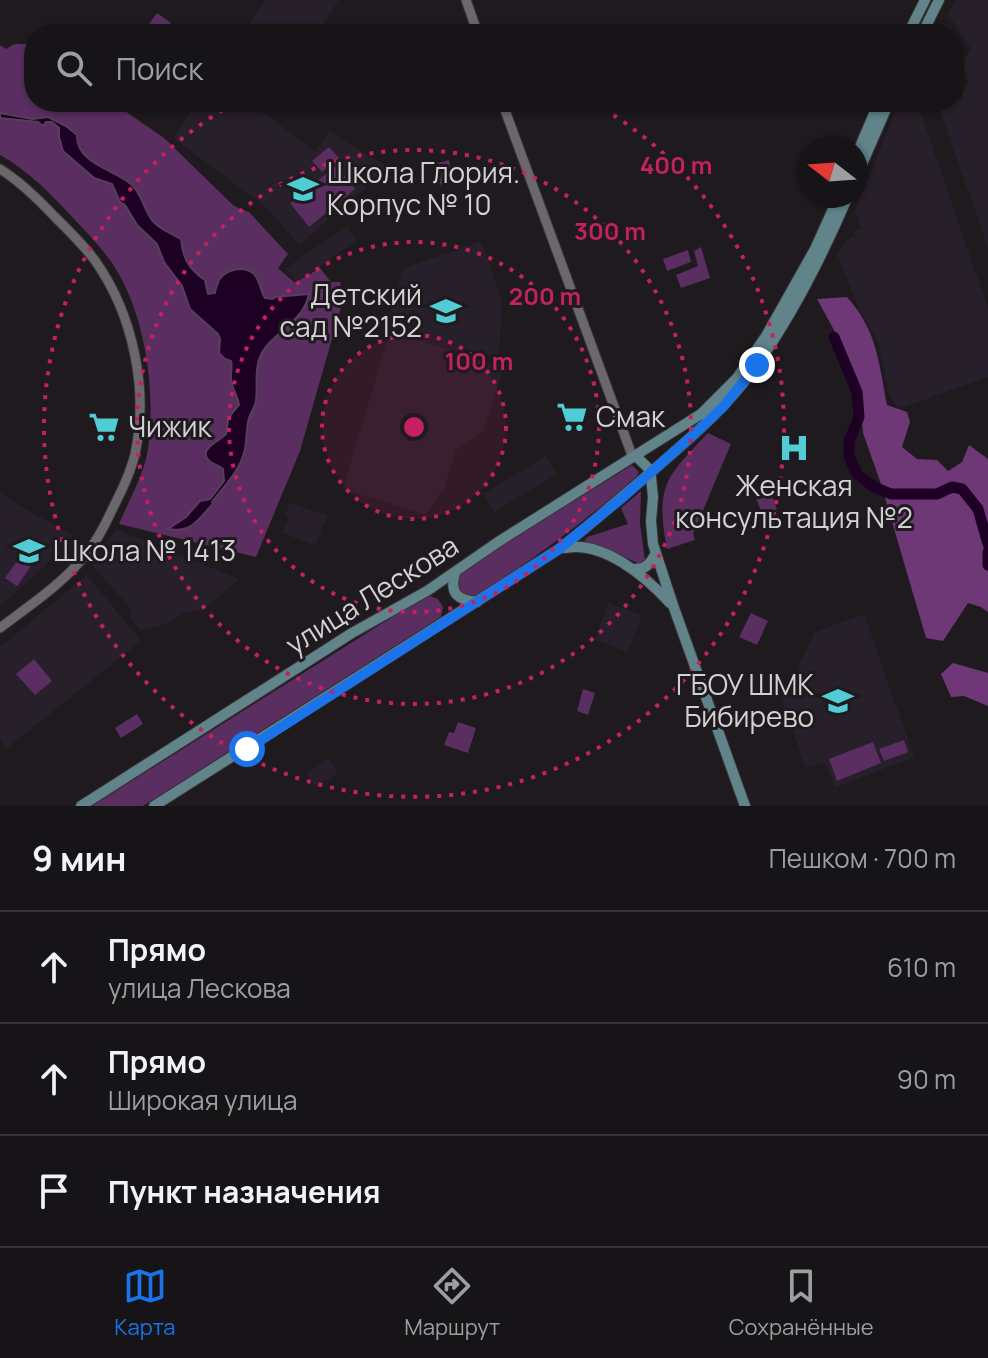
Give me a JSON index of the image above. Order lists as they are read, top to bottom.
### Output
{
  "streets": {
    "main road": ["улица Лескова"]
  },
  "places": {
    "school or university": [
      "Школа Глория. Корпус № 10",
      "Детский сад №2152",
      "Школа № 1413",
      "ГБОУ ШМК Бибирево"
    ],
    "supermarket": ["Смак", "Чижик"],
    "hospital": ["Женская консультация №2"]
  },
  "north": "left",
  "page": {
    "search": "Поиск",
    "heading": ["9 мин", "Пешком · 700 m"],
    "list": [
      ["Прямо", "улица Лескова", "610 m"],
      ["Прямо", "Широкая улица", "90 m"],
      "Пункт назначения"
    ],
    "nav": ["Карта", "Маршрут", "Сохранённые"]
  },
  "rings": [
    "400 m",
    "300 m",
    "200 m",
    "100 m"
  ]
}
